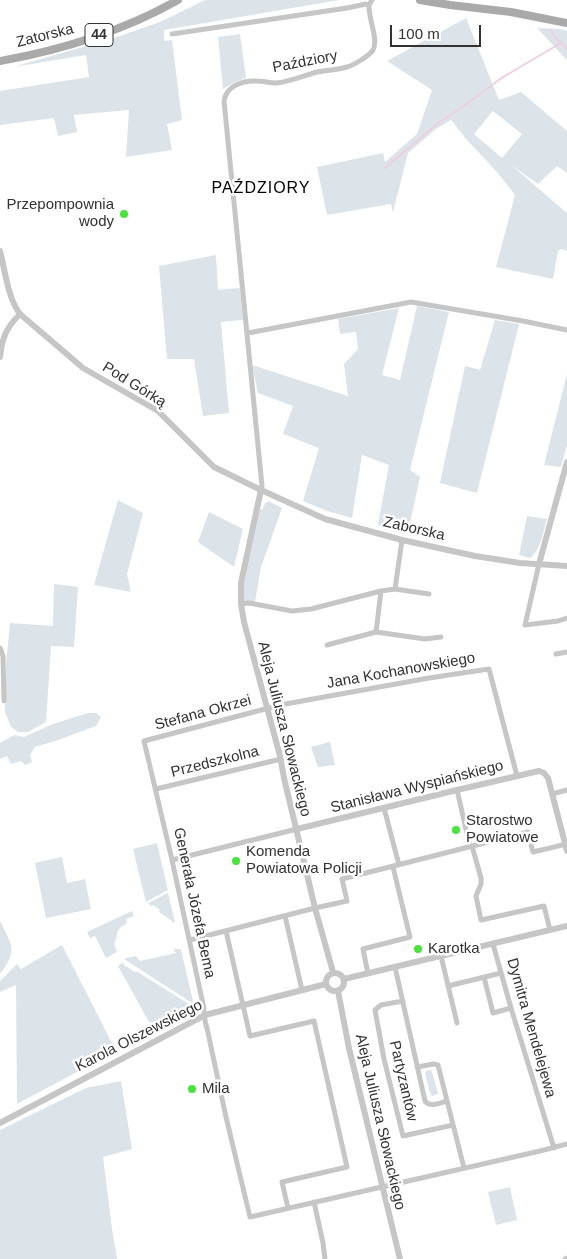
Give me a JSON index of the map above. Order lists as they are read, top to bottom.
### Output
{
  "streets": {
    "main road": ["44", "Zatorska"],
    "street": [
      "Paździory",
      "Pod Górką",
      "Zaborska",
      "Jana Kochanowskiego",
      "Stefana Okrzei",
      "Aleja Juliusza Słowackiego",
      "Przedszkolna",
      "Stanisława Wyspiańskiego",
      "Generała Józefa Bema",
      "Dymitra Mendelejewa",
      "Karola Olszewskiego",
      "Partyzantów"
    ]
  },
  "crossings": [
    ["Paździory", "Pod Górką"],
    ["Paździory", "Zaborska"],
    ["Paździory", "Aleja Juliusza Słowackiego"],
    ["Pod Górką", "Zaborska"],
    ["Pod Górką", "Aleja Juliusza Słowackiego"],
    ["Zaborska", "Aleja Juliusza Słowackiego"],
    ["Jana Kochanowskiego", "Stefana Okrzei"],
    ["Jana Kochanowskiego", "Aleja Juliusza Słowackiego"],
    ["Jana Kochanowskiego", "Stanisława Wyspiańskiego"],
    ["Stefana Okrzei", "Aleja Juliusza Słowackiego"],
    ["Stefana Okrzei", "Generała Józefa Bema"],
    ["Aleja Juliusza Słowackiego", "Przedszkolna"],
    ["Aleja Juliusza Słowackiego", "Stanisława Wyspiańskiego"],
    ["Aleja Juliusza Słowackiego", "Karola Olszewskiego"],
    ["Przedszkolna", "Generała Józefa Bema"],
    ["Stanisława Wyspiańskiego", "Generała Józefa Bema"],
    ["Generała Józefa Bema", "Karola Olszewskiego"]
  ],
  "districts": ["PAŹDZIORY"],
  "places": [
    "Przepompownia wody",
    "Starostwo Powiatowe",
    "Komenda Powiatowa Policji",
    "Karotka",
    "Mila"
  ],
  "scale_bar": "100 m"
}
